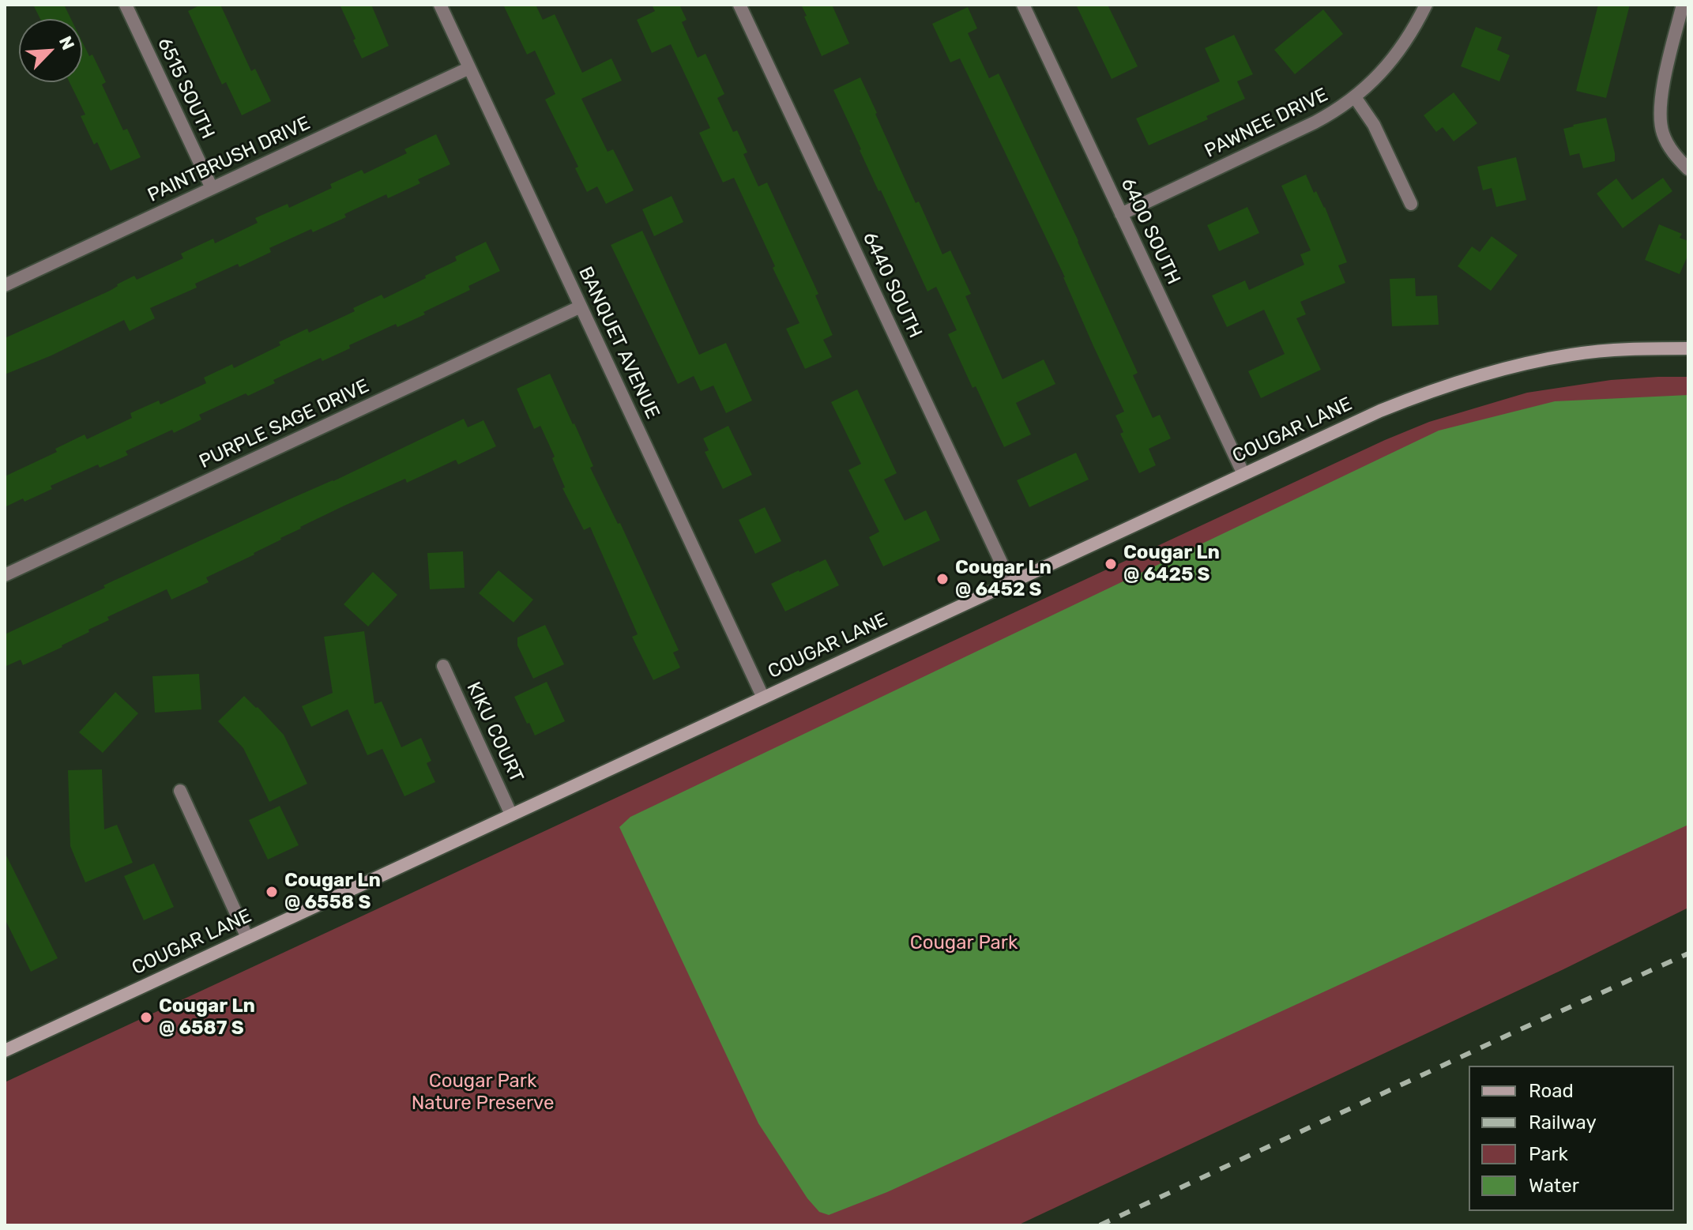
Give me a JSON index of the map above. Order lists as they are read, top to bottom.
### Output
{
  "streets": {
    "main road": ["COUGAR LANE"],
    "street": [
      "6515 SOUTH",
      "PAWNEE DRIVE",
      "PAINTBRUSH DRIVE",
      "6400 SOUTH",
      "6440 SOUTH",
      "BANQUET AVENUE",
      "PURPLE SAGE DRIVE",
      "KIKU COURT"
    ]
  },
  "crossings": [
    ["6515 SOUTH", "PAINTBRUSH DRIVE"],
    ["PAWNEE DRIVE", "6400 SOUTH"],
    ["PAINTBRUSH DRIVE", "BANQUET AVENUE"],
    ["6400 SOUTH", "COUGAR LANE"],
    ["6440 SOUTH", "COUGAR LANE"],
    ["BANQUET AVENUE", "PURPLE SAGE DRIVE"],
    ["BANQUET AVENUE", "COUGAR LANE"],
    ["COUGAR LANE", "KIKU COURT"]
  ],
  "parks": ["Cougar Park", "Cougar Park Nature Preserve"],
  "places": [
    "Cougar Ln @ 6425 S",
    "Cougar Ln @ 6452 S",
    "Cougar Ln @ 6558 S",
    "Cougar Ln @ 6587 S"
  ],
  "legend": [
    "Road",
    "Railway",
    "Park",
    "Water"
  ],
  "north": "top right"
}
